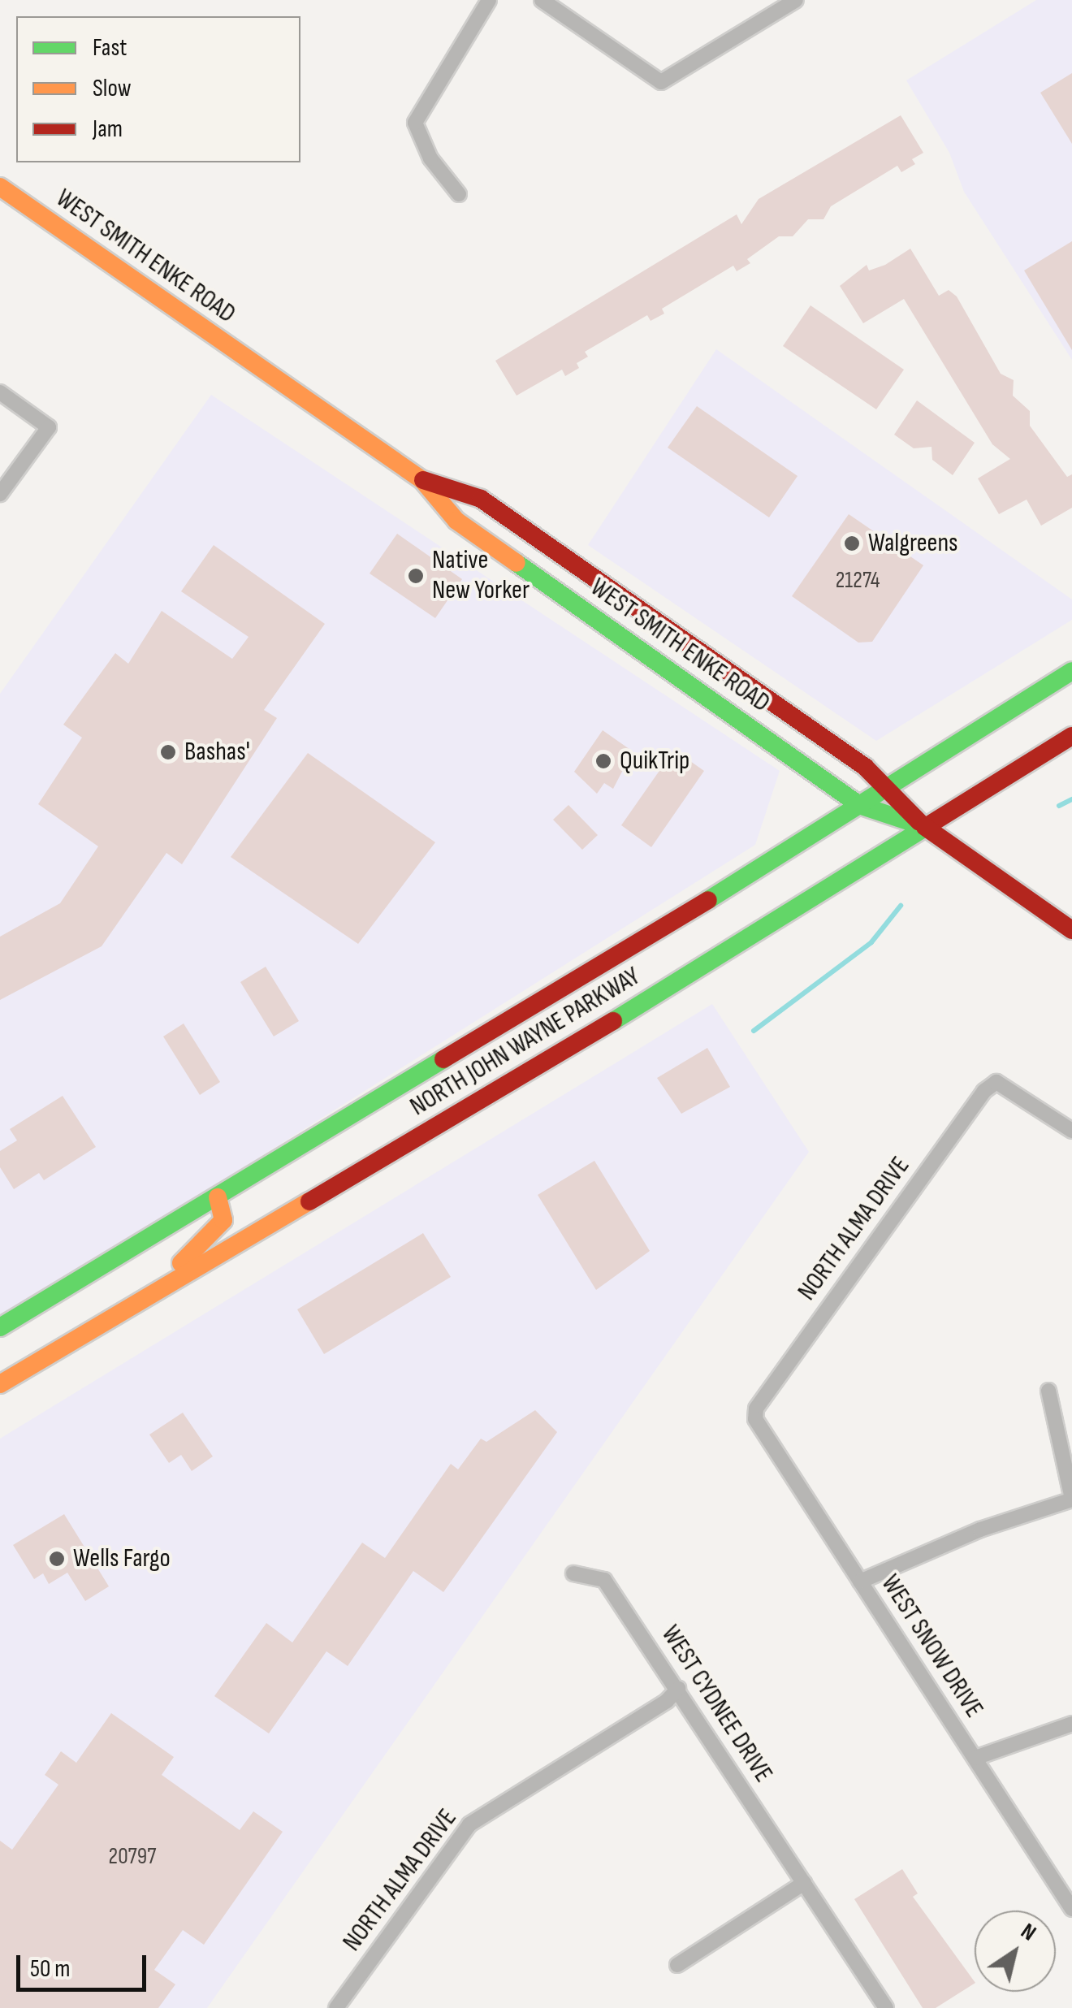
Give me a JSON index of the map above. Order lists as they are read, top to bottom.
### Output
{
  "streets": {
    "main road": ["WEST SMITH ENKE ROAD", "NORTH JOHN WAYNE PARKWAY"],
    "street": ["NORTH ALMA DRIVE", "WEST SNOW DRIVE", "WEST CYDNEE DRIVE"]
  },
  "crossings": [
    ["WEST SMITH ENKE ROAD", "NORTH JOHN WAYNE PARKWAY"],
    ["NORTH ALMA DRIVE", "WEST SNOW DRIVE"],
    ["NORTH ALMA DRIVE", "WEST CYDNEE DRIVE"]
  ],
  "places": [
    "Walgreens",
    "Native New Yorker",
    "Bashas'",
    "QuikTrip",
    "Wells Fargo"
  ],
  "house_numbers": ["21274", "20797"],
  "legend": ["Fast", "Slow", "Jam"],
  "scale_bar": "50 m",
  "north": "top right"
}
